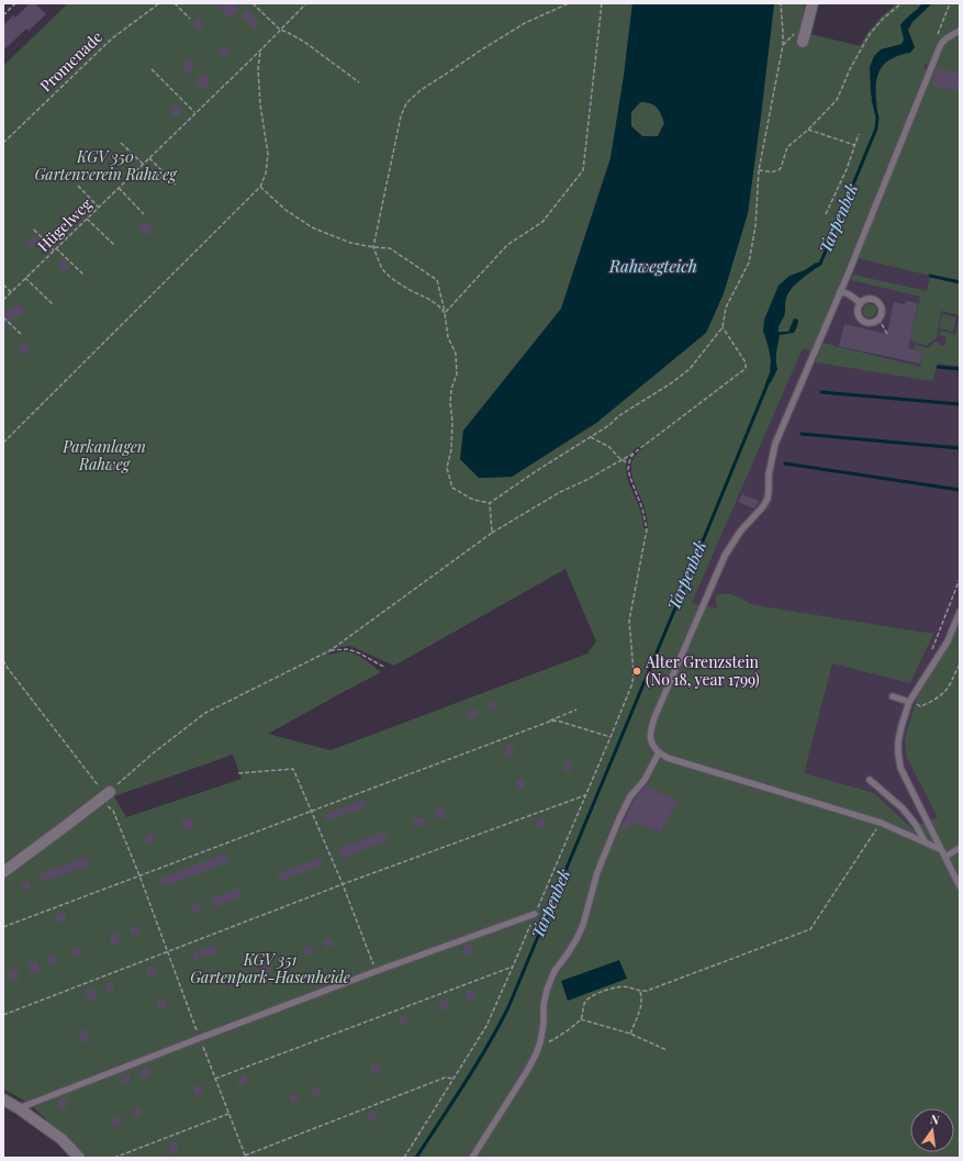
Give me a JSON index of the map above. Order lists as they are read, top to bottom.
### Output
{
  "streets": {
    "path": ["Promenade", "Hügelweg"]
  },
  "water": ["Tarpenbek", "Rahwegteich"],
  "parks": ["KGV 350 Gartenverein Rahweg", "Parkanlagen Rahweg", "KGV 351 Gartenpark-Hasenheide"],
  "places": ["Alter Grenzstein (No 18, year 1799)"],
  "north": "top"
}
